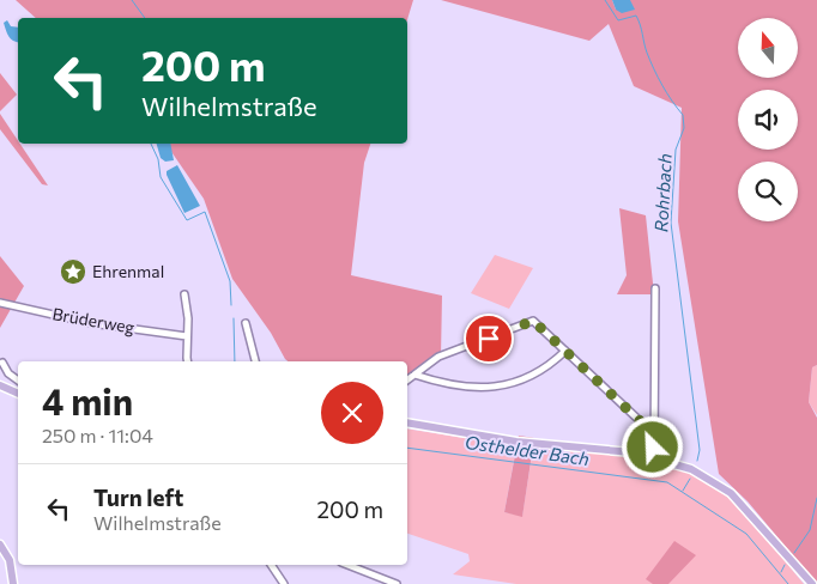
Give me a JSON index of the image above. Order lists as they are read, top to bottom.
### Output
{
  "streets": {
    "street": ["Brüderweg"]
  },
  "water": ["Rohrbach", "Osthelder Bach"],
  "places": {
    "place": ["Ehrenmal"]
  },
  "north": "top",
  "page": {
    "turn": ["200 m", "Wilhelmstraße"],
    "heading": ["4 min", "250 m · 11:04"],
    "list": [
      {
        "name": "Turn left",
        "note": "Wilhelmstraße",
        "value": "200 m"
      }
    ]
  }
}
